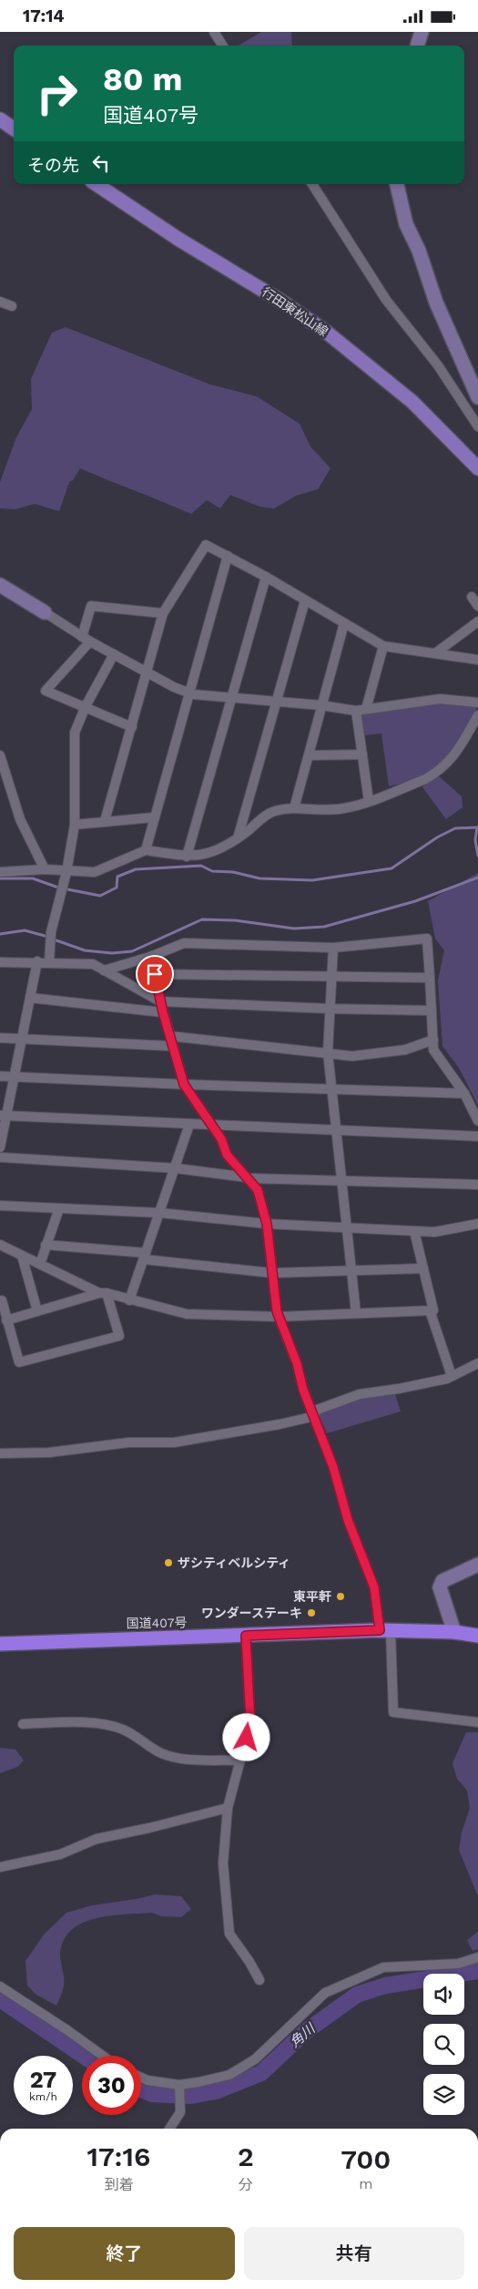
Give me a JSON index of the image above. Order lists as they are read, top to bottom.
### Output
{
  "streets": {
    "highway": ["国道407号"],
    "main road": ["行田東松山線"]
  },
  "water": ["角川"],
  "places": ["ザシティベルシティ", "東平軒", "ワンダーステーキ"],
  "page": {
    "status": "17:14",
    "turn": ["80 m", "国道407号"],
    "then": "その先",
    "speed": "27 km/h",
    "limit": "30",
    "eta": [
      "17:16",
      "到着",
      "2",
      "分",
      "700",
      "m"
    ],
    "buttons": ["終了", "共有"]
  }
}
